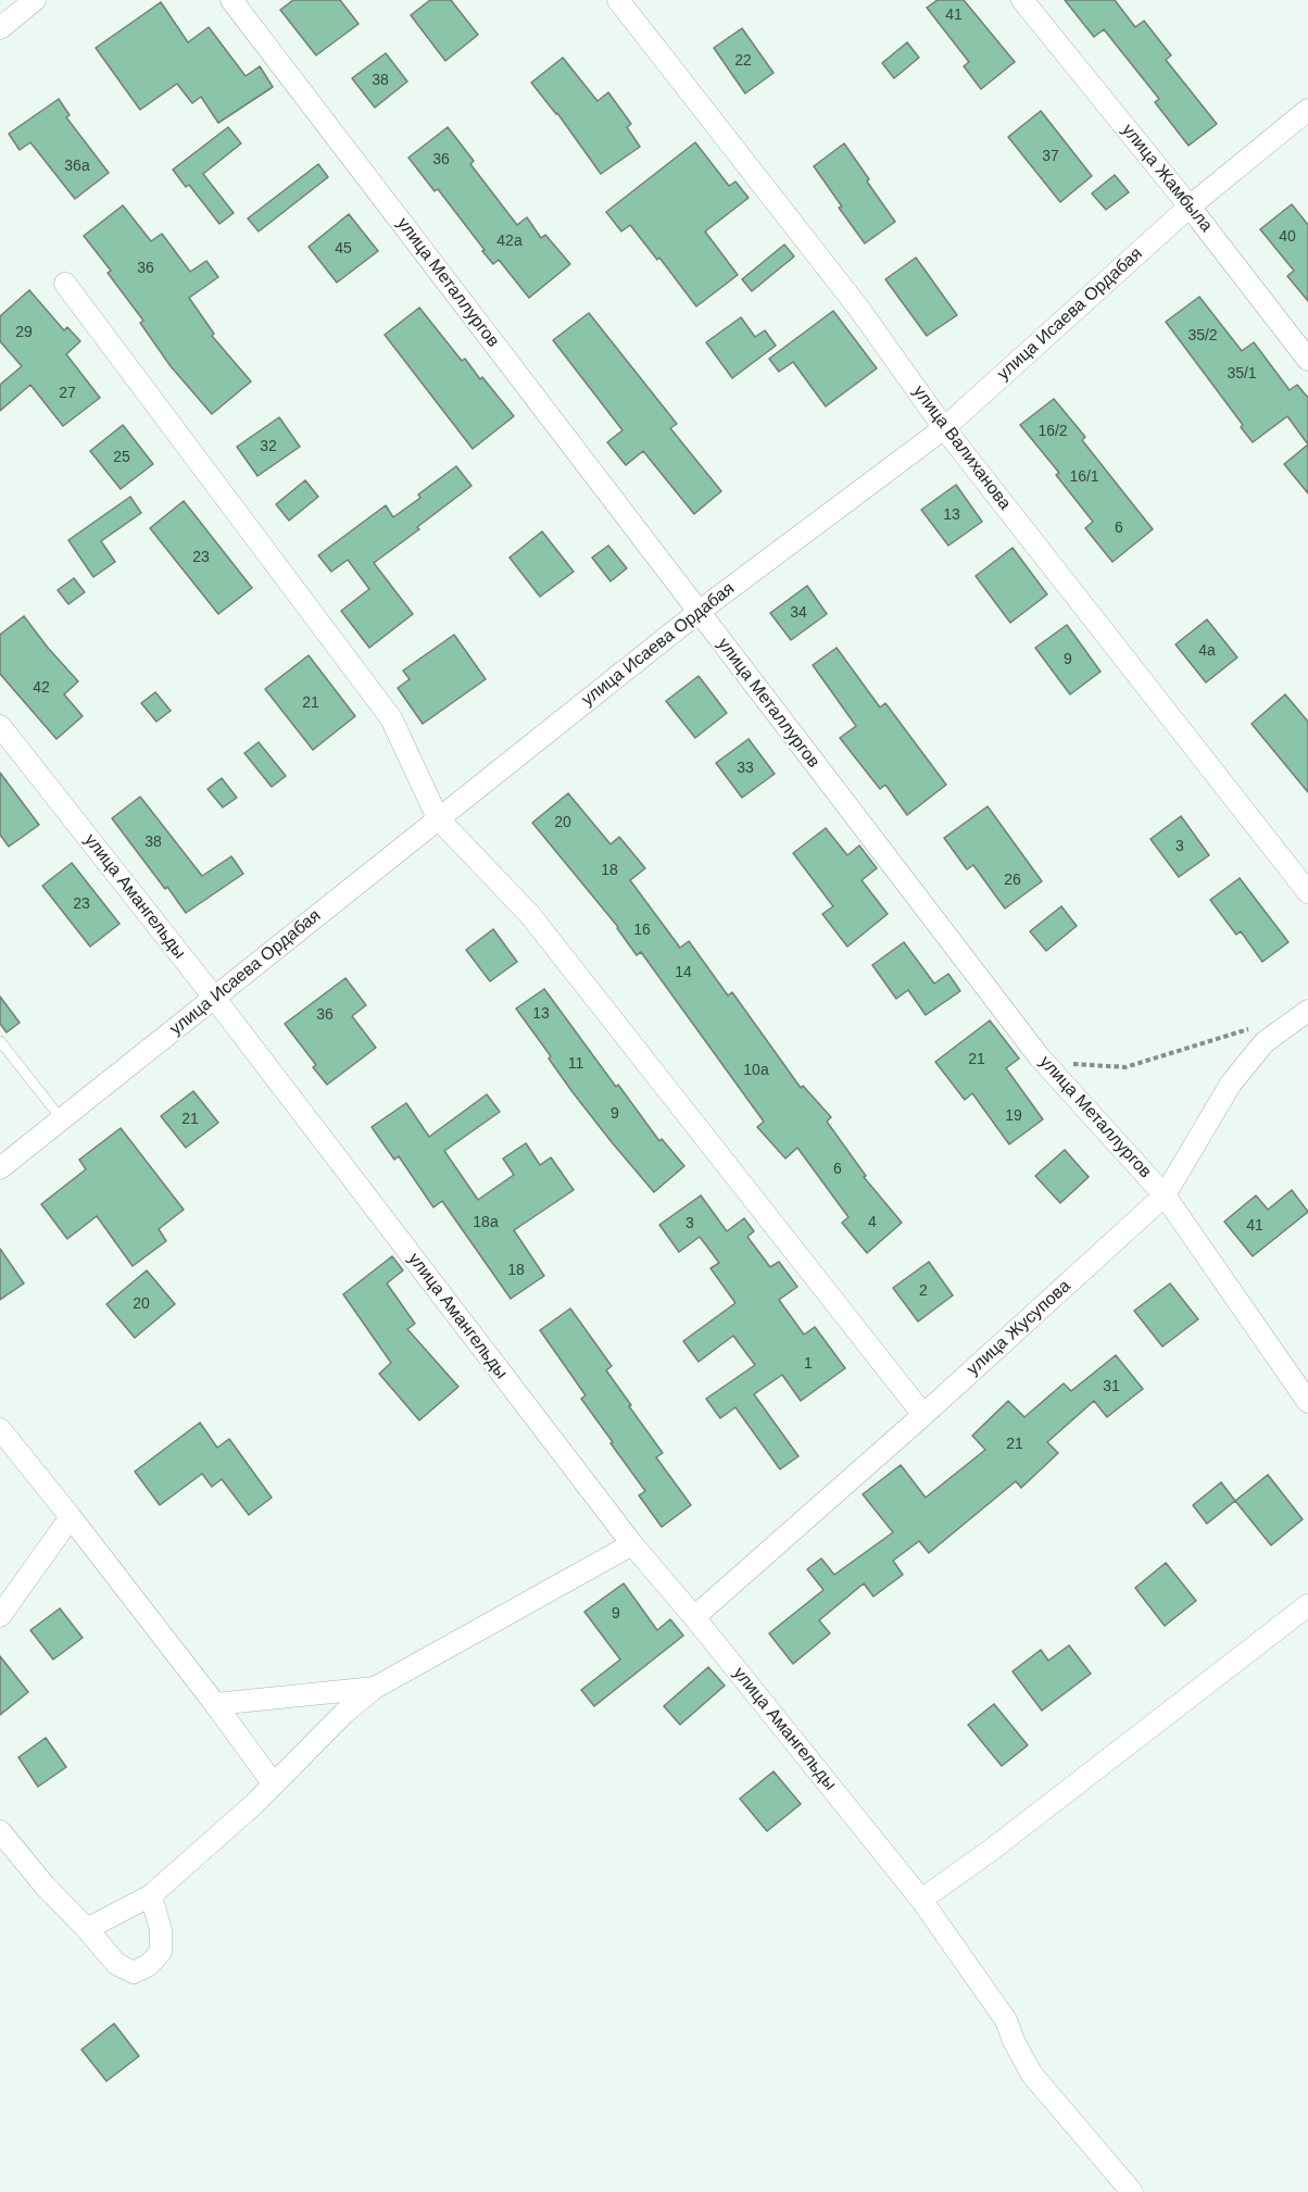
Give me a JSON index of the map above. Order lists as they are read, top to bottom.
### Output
{
  "streets": {
    "street": [
      "улица Жамбыла",
      "улица Металлургов",
      "улица Исаева Ордабая",
      "улица Валиханова",
      "улица Амангельды",
      "улица Жусупова"
    ]
  },
  "crossings": [
    ["улица Жамбыла", "улица Исаева Ордабая"],
    ["улица Металлургов", "улица Исаева Ордабая"],
    ["улица Металлургов", "улица Жусупова"],
    ["улица Исаева Ордабая", "улица Валиханова"],
    ["улица Исаева Ордабая", "улица Амангельды"],
    ["улица Амангельды", "улица Жусупова"]
  ],
  "house_numbers": [
    "41",
    "22",
    "38",
    "37",
    "36",
    "36а",
    "40",
    "42а",
    "45",
    "36",
    "29",
    "35/2",
    "35/1",
    "27",
    "16/2",
    "32",
    "25",
    "16/1",
    "13",
    "6",
    "23",
    "34",
    "4а",
    "9",
    "42",
    "21",
    "33",
    "20",
    "38",
    "3",
    "18",
    "26",
    "23",
    "16",
    "14",
    "13",
    "36",
    "21",
    "11",
    "10а",
    "9",
    "19",
    "21",
    "6",
    "18а",
    "4",
    "3",
    "41",
    "18",
    "2",
    "20",
    "1",
    "31",
    "21",
    "9"
  ]
}
